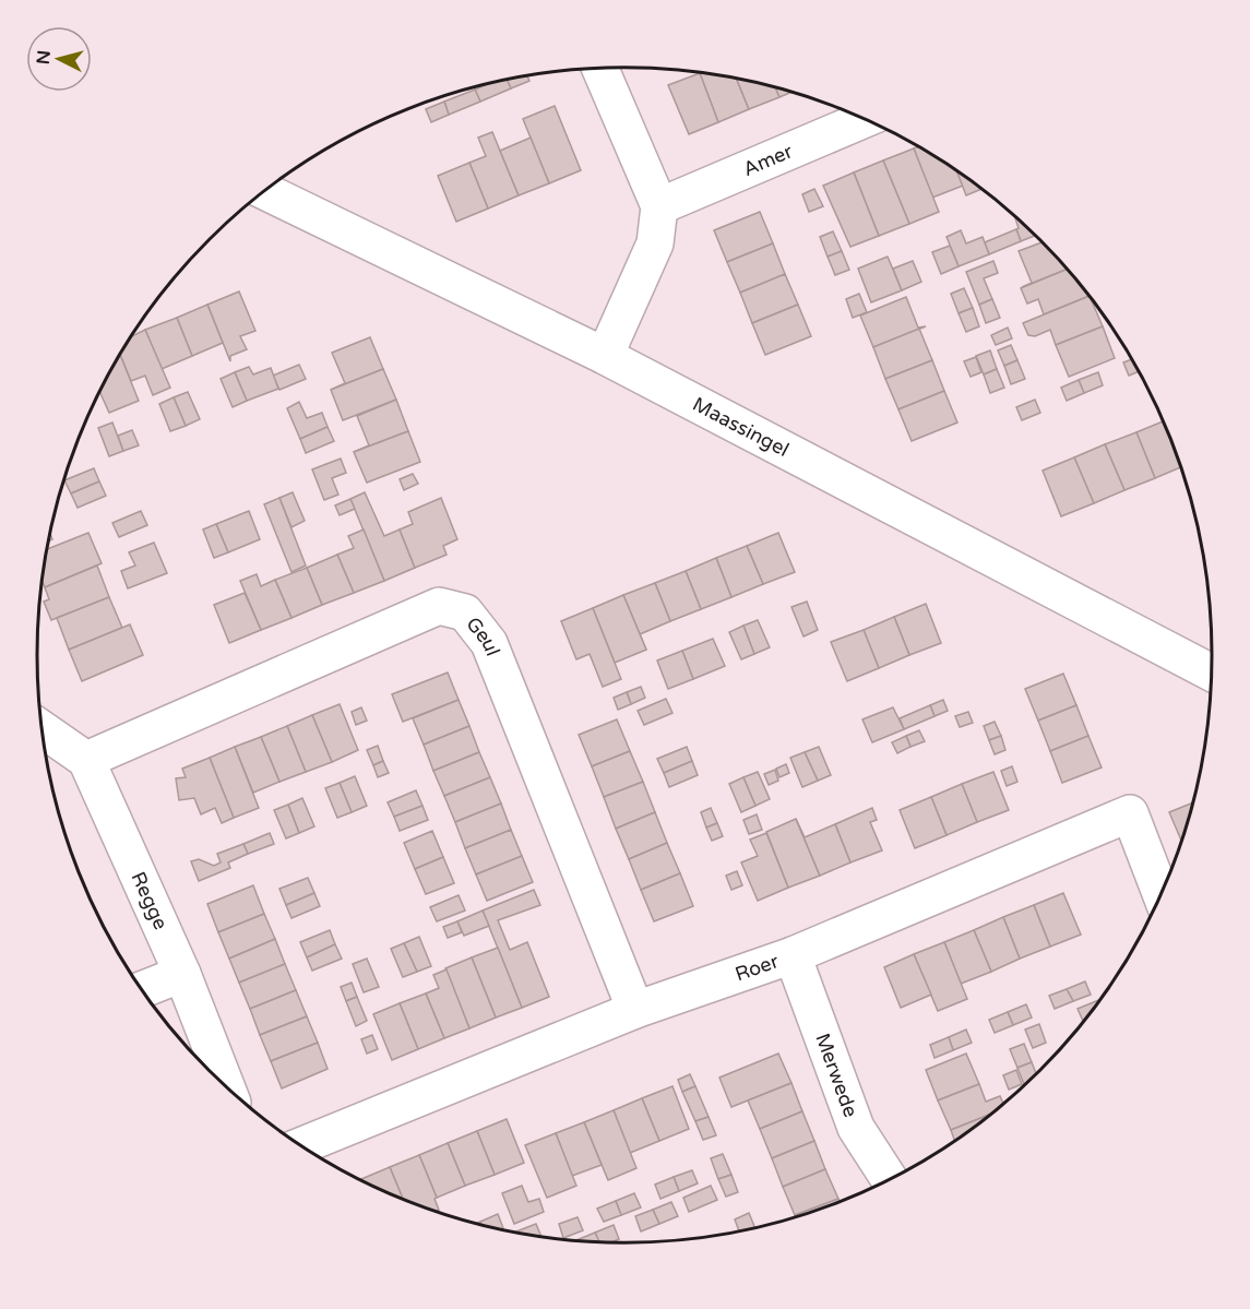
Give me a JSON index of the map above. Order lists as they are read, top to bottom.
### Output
{
  "streets": {
    "street": [
      "Amer",
      "Maassingel",
      "Geul",
      "Regge",
      "Roer",
      "Merwede"
    ]
  },
  "crossings": [
    ["Geul", "Regge"],
    ["Geul", "Roer"],
    ["Roer", "Merwede"]
  ],
  "north": "left"
}
